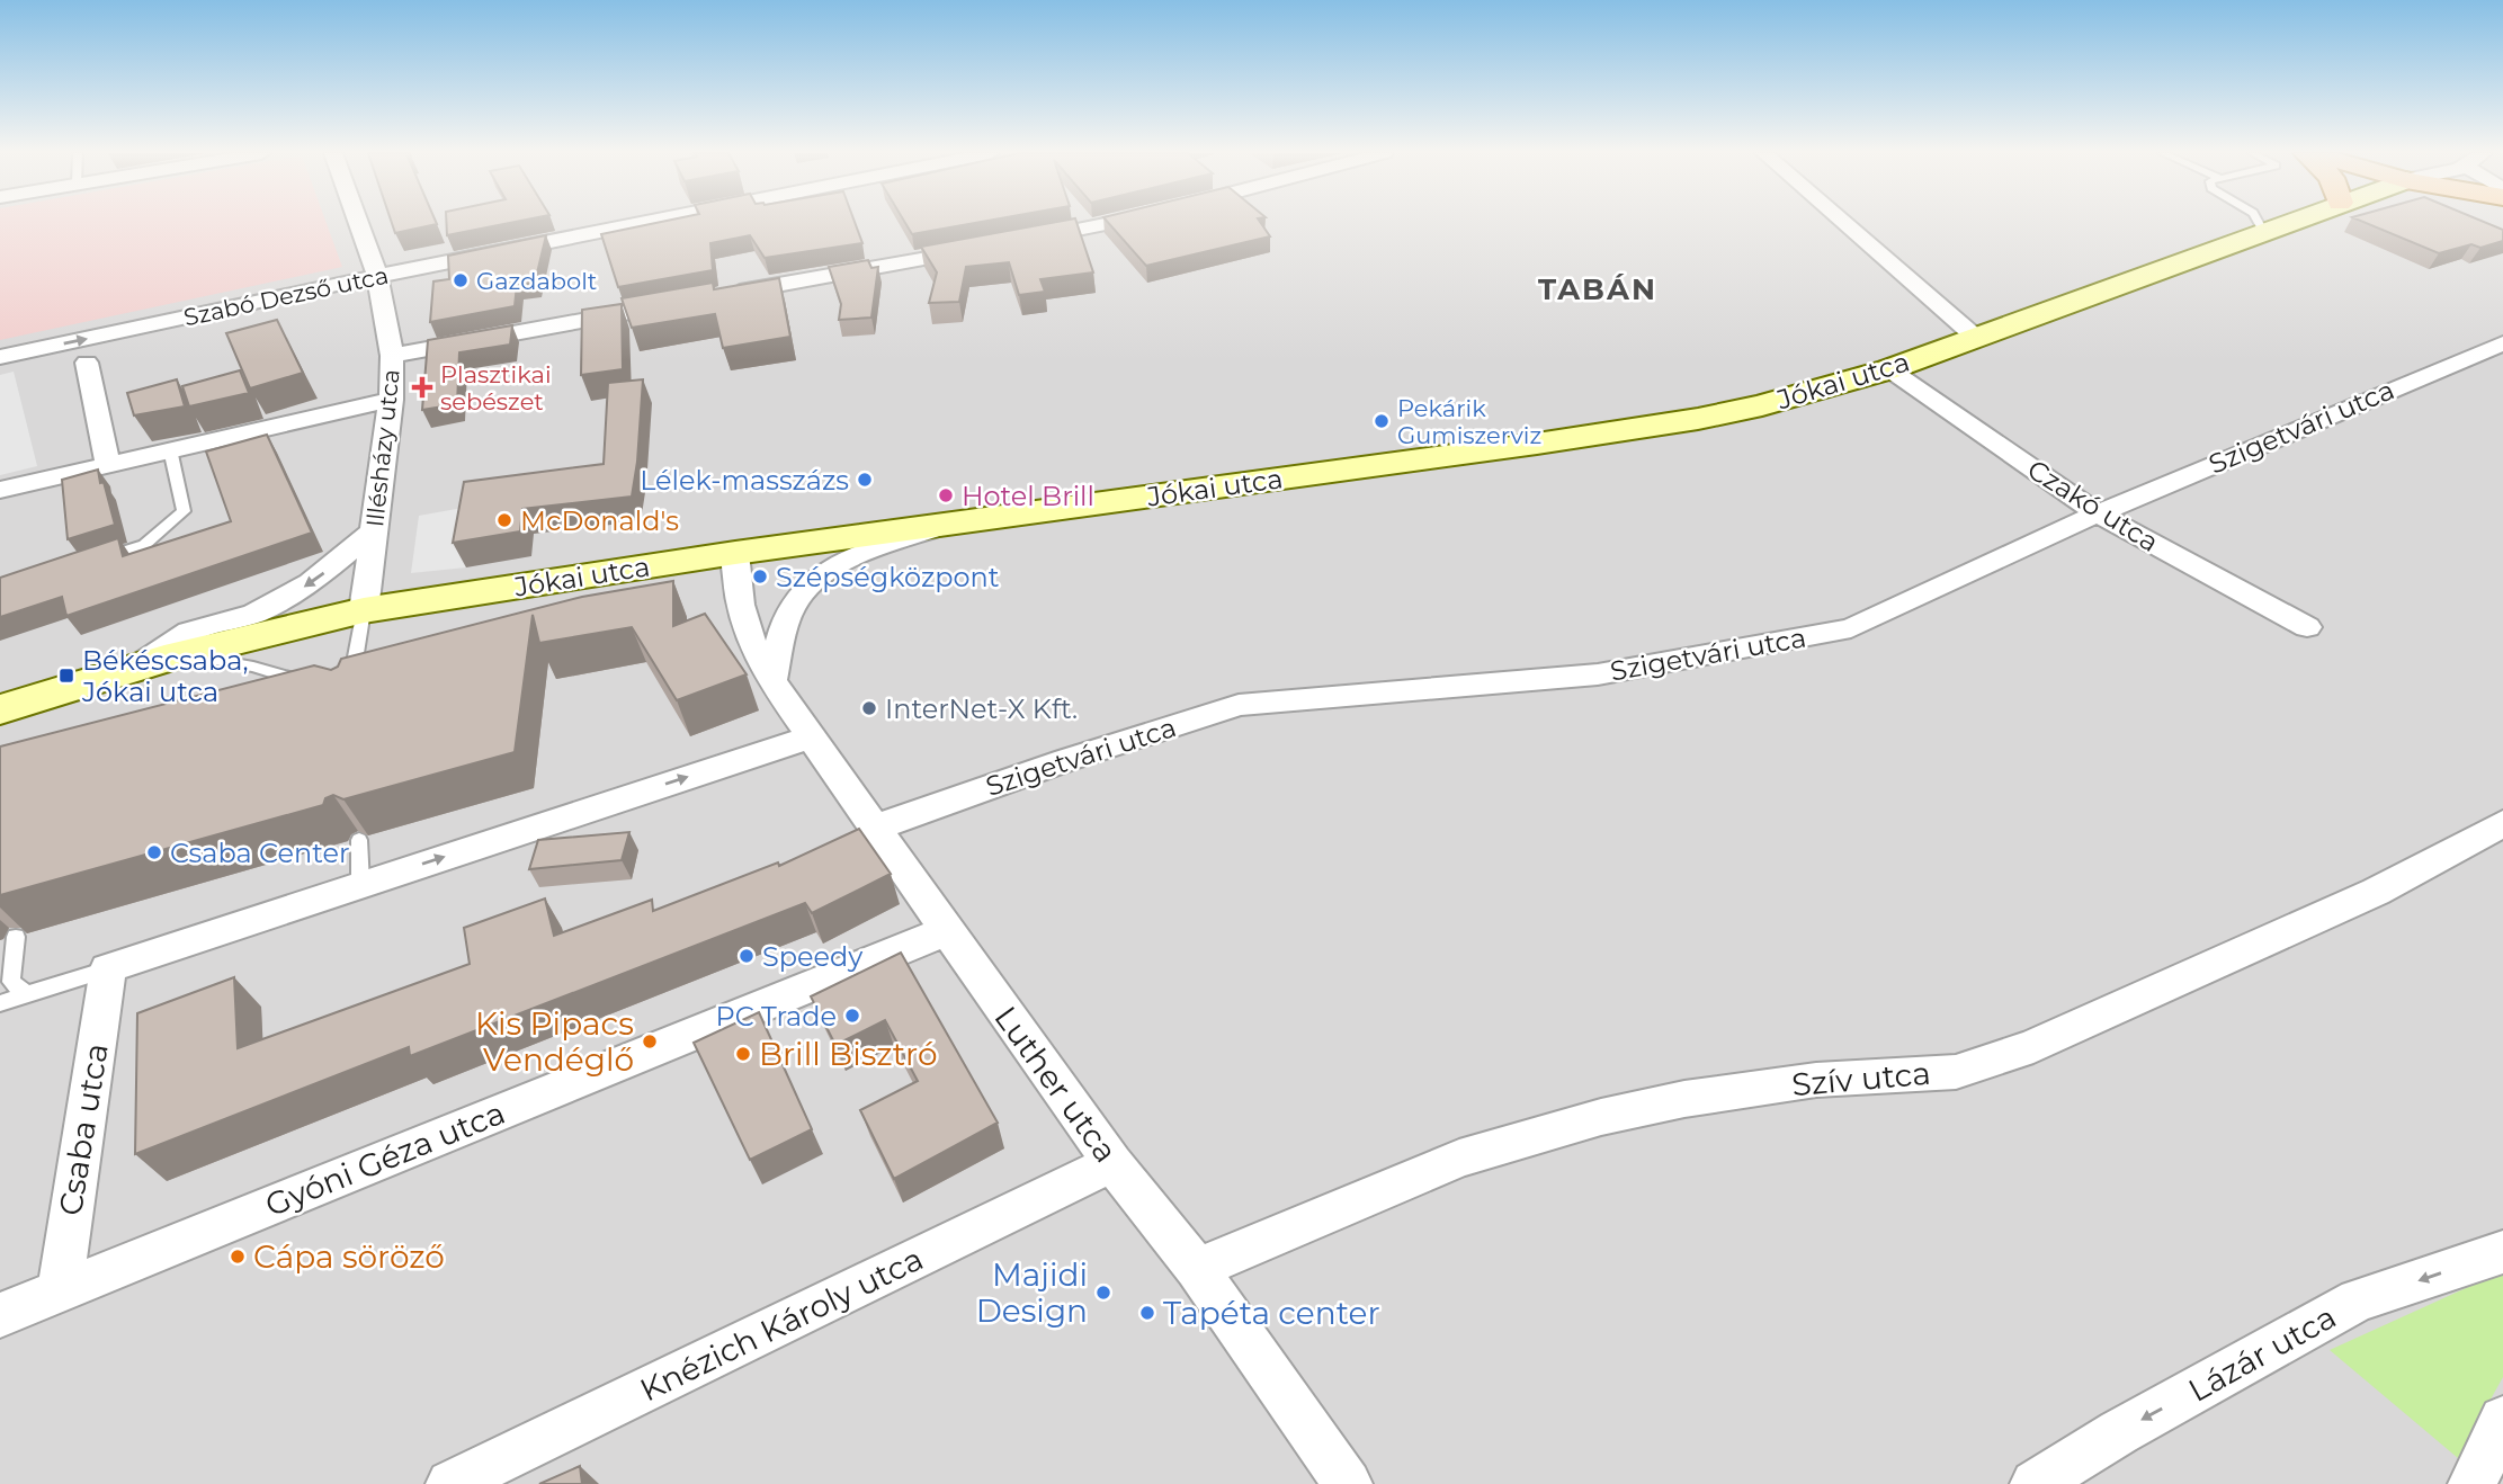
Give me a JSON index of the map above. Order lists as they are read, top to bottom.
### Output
{
  "streets": {
    "main road": ["Jókai utca"],
    "street": [
      "Szabó Dezső utca",
      "Szigetvári utca",
      "Illésházy utca",
      "Czakó utca",
      "Szív utca",
      "Luther utca",
      "Csaba utca",
      "Gyóni Géza utca",
      "Knézich Károly utca",
      "Lázár utca"
    ]
  },
  "crossings": [
    ["Szabó Dezső utca", "Illésházy utca"],
    ["Jókai utca", "Illésházy utca"],
    ["Jókai utca", "Czakó utca"],
    ["Jókai utca", "Luther utca"],
    ["Szigetvári utca", "Czakó utca"],
    ["Szigetvári utca", "Luther utca"],
    ["Szív utca", "Luther utca"],
    ["Luther utca", "Gyóni Géza utca"],
    ["Luther utca", "Knézich Károly utca"],
    ["Csaba utca", "Gyóni Géza utca"]
  ],
  "one_way": ["Lázár utca"],
  "districts": ["TABÁN"],
  "places": {
    "other": [
      "Gazdabolt",
      "Pekárik Gumiszerviz",
      "Lélek-masszázs",
      "Hotel Brill",
      "McDonald's",
      "Szépségközpont",
      "InterNet-X Kft.",
      "Csaba Center",
      "Speedy",
      "PC Trade",
      "Kis Pipacs Vendéglő",
      "Brill Bisztró",
      "Cápa söröző",
      "Majidi Design",
      "Tapéta center"
    ],
    "health": ["Plasztikai sebészet"],
    "transit": ["Békéscsaba, Jókai utca"]
  }
}
